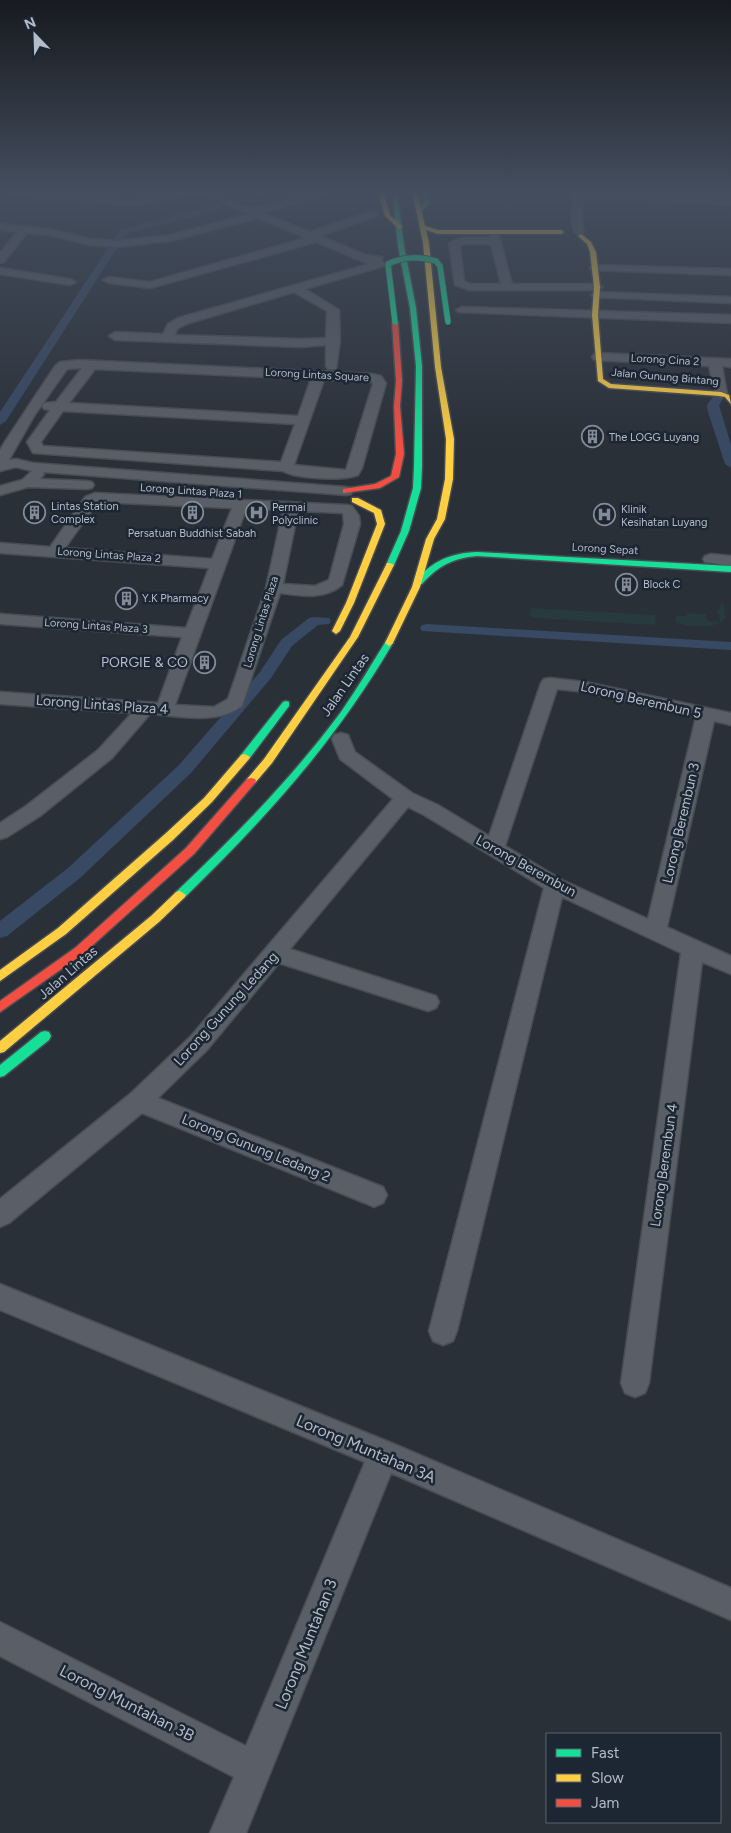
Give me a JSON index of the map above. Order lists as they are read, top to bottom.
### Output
{
  "streets": {
    "main road": ["Jalan Gunung Bintang", "Lorong Sepat", "Jalan Lintas"],
    "street": [
      "Lorong Cina 2",
      "Lorong Lintas Square",
      "Lorong Lintas Plaza 1",
      "Lorong Lintas Plaza 2",
      "Lorong Lintas Plaza",
      "Lorong Lintas Plaza 3",
      "Lorong Berembun 5",
      "Lorong Lintas Plaza 4",
      "Lorong Berembun 3",
      "Lorong Berembun",
      "Lorong Gunung Ledang",
      "Lorong Gunung Ledang 2",
      "Lorong Berembun 4",
      "Lorong Muntahan 3A",
      "Lorong Muntahan 3",
      "Lorong Muntahan 3B"
    ]
  },
  "crossings": [
    ["Lorong Cina 2", "Jalan Gunung Bintang"],
    ["Lorong Lintas Plaza 1", "Lorong Lintas Plaza 2"],
    ["Lorong Lintas Plaza", "Lorong Lintas Plaza 4"],
    ["Lorong Berembun 5", "Lorong Berembun 3"],
    ["Lorong Berembun 5", "Lorong Berembun"],
    ["Lorong Berembun 3", "Lorong Berembun"],
    ["Lorong Berembun", "Lorong Gunung Ledang"],
    ["Lorong Berembun", "Lorong Berembun 4"],
    ["Lorong Gunung Ledang", "Lorong Gunung Ledang 2"],
    ["Lorong Muntahan 3A", "Lorong Muntahan 3"],
    ["Lorong Muntahan 3", "Lorong Muntahan 3B"]
  ],
  "places": {
    "building": [
      "The LOGG Luyang",
      "Lintas Station Complex",
      "Persatuan Buddhist Sabah",
      "Block C",
      "Y.K Pharmacy",
      "PORGIE & CO"
    ],
    "hospital": ["Permai Polyclinic", "Klinik Kesihatan Luyang"]
  },
  "legend": ["Fast", "Slow", "Jam"],
  "north": "top left"
}
